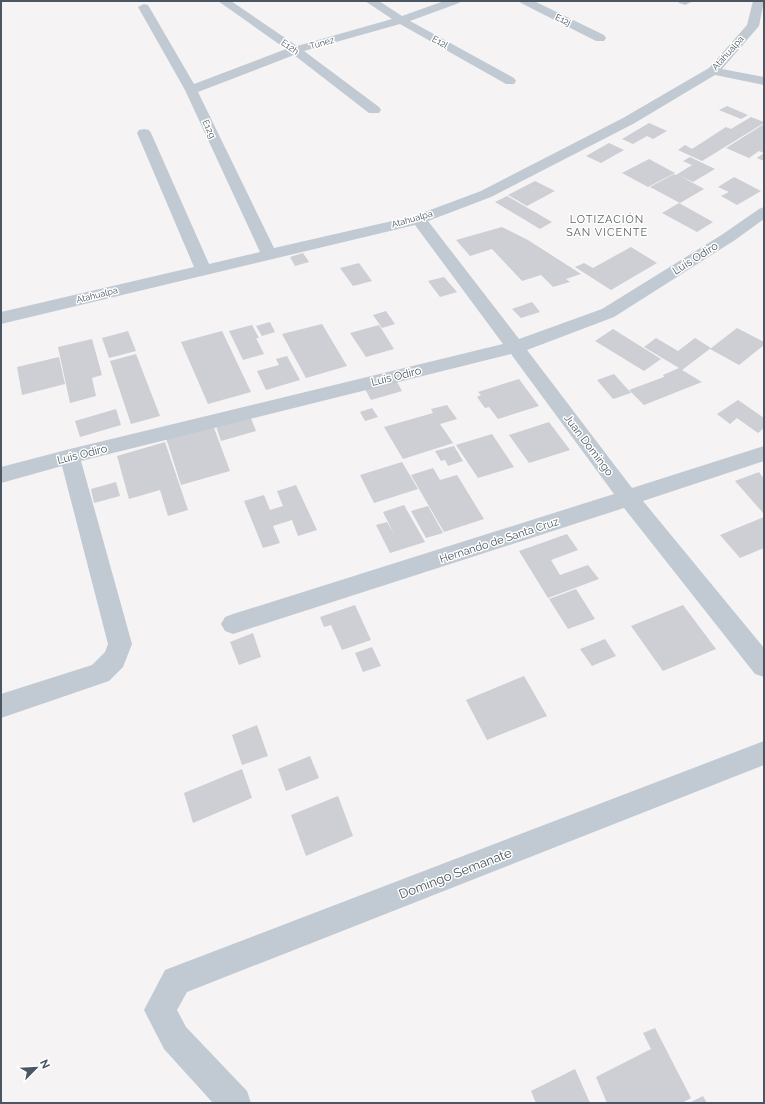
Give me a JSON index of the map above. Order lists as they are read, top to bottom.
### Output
{
  "streets": {
    "street": [
      "E12j",
      "E12l",
      "Tunez",
      "E12h",
      "Atahualpa",
      "E12g",
      "Luis Odiro",
      "Juan Domingo",
      "Hernando de Santa Cruz",
      "Domingo Semanate"
    ]
  },
  "crossings": [
    ["E12l", "Tunez"],
    ["Tunez", "E12h"],
    ["Tunez", "E12g"],
    ["Atahualpa", "E12g"],
    ["Atahualpa", "Juan Domingo"],
    ["Luis Odiro", "Juan Domingo"],
    ["Juan Domingo", "Hernando de Santa Cruz"]
  ],
  "districts": ["LOTIZACIÓN SAN VICENTE"],
  "north": "top right"
}
